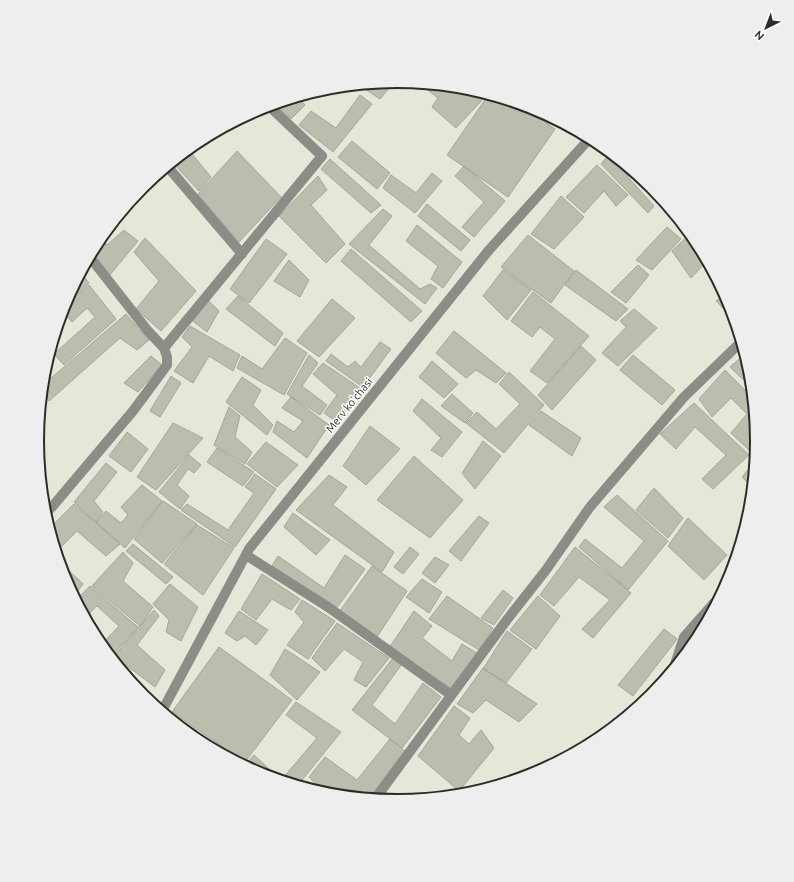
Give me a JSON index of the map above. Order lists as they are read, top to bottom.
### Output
{
  "streets": {
    "street": ["Merv ko'chasi"]
  },
  "north": "bottom left"
}
